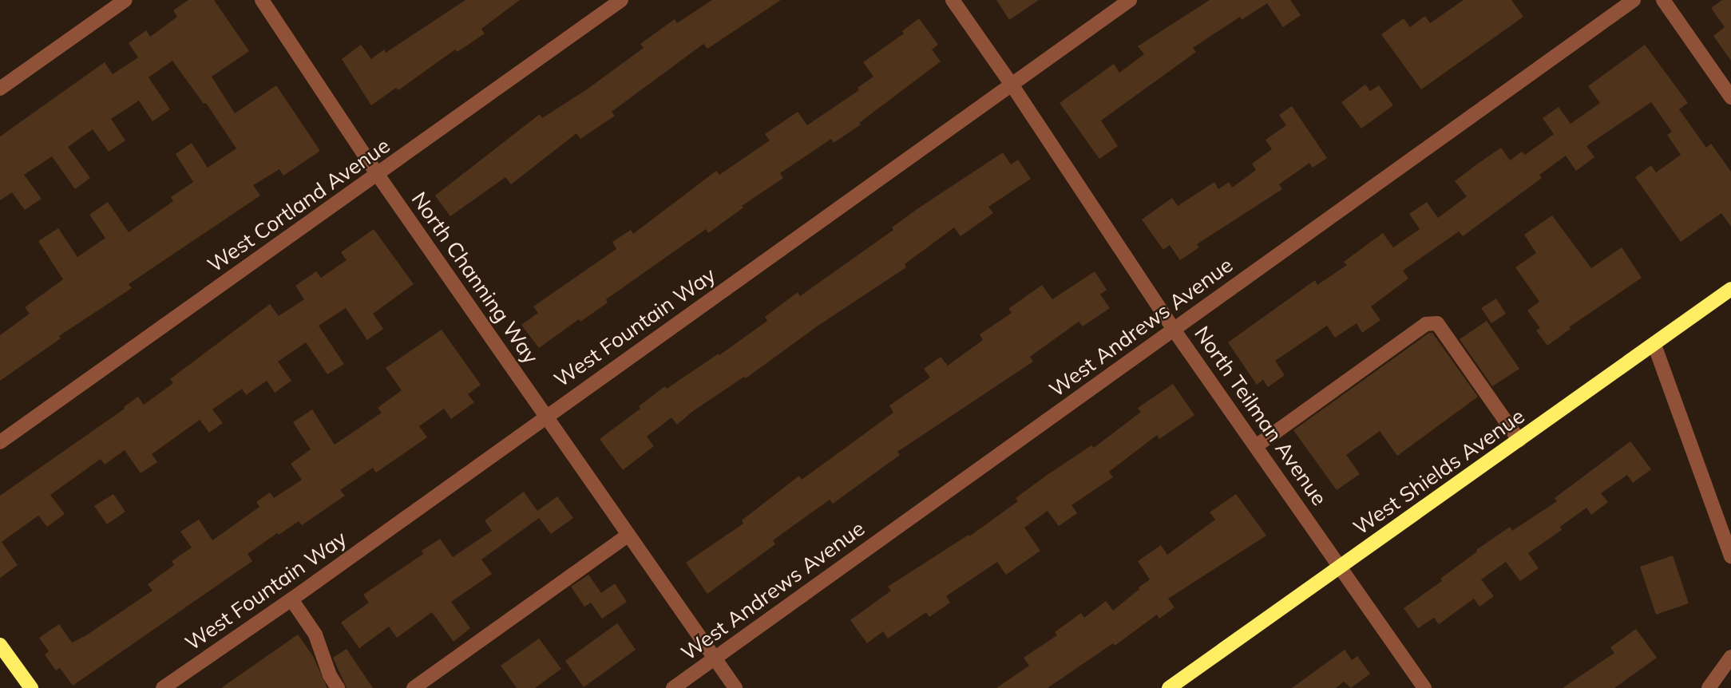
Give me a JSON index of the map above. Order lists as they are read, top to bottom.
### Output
{
  "streets": {
    "main road": ["West Shields Avenue"],
    "street": [
      "West Cortland Avenue",
      "North Channing Way",
      "West Fountain Way",
      "West Andrews Avenue",
      "North Teilman Avenue"
    ]
  },
  "crossings": [
    ["West Cortland Avenue", "North Channing Way"],
    ["North Channing Way", "West Fountain Way"],
    ["North Channing Way", "West Andrews Avenue"],
    ["West Fountain Way", "North Teilman Avenue"],
    ["West Andrews Avenue", "North Teilman Avenue"],
    ["North Teilman Avenue", "West Shields Avenue"]
  ]
}
